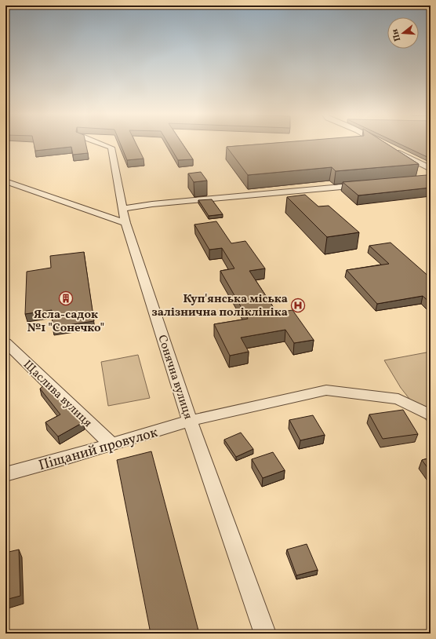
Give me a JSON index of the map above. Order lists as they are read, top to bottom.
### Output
{
  "streets": {
    "street": ["Сонячна вулиця", "Щаслива вулиця", "Піщаний провулок"]
  },
  "crossings": [
    ["Сонячна вулиця", "Піщаний провулок"],
    ["Щаслива вулиця", "Піщаний провулок"]
  ],
  "places": {
    "building": ["Ясла-садок №1 \"Сонечко\""],
    "hospital": ["Куп'янська міська залізнична поліклініка"]
  },
  "north": "left"
}
